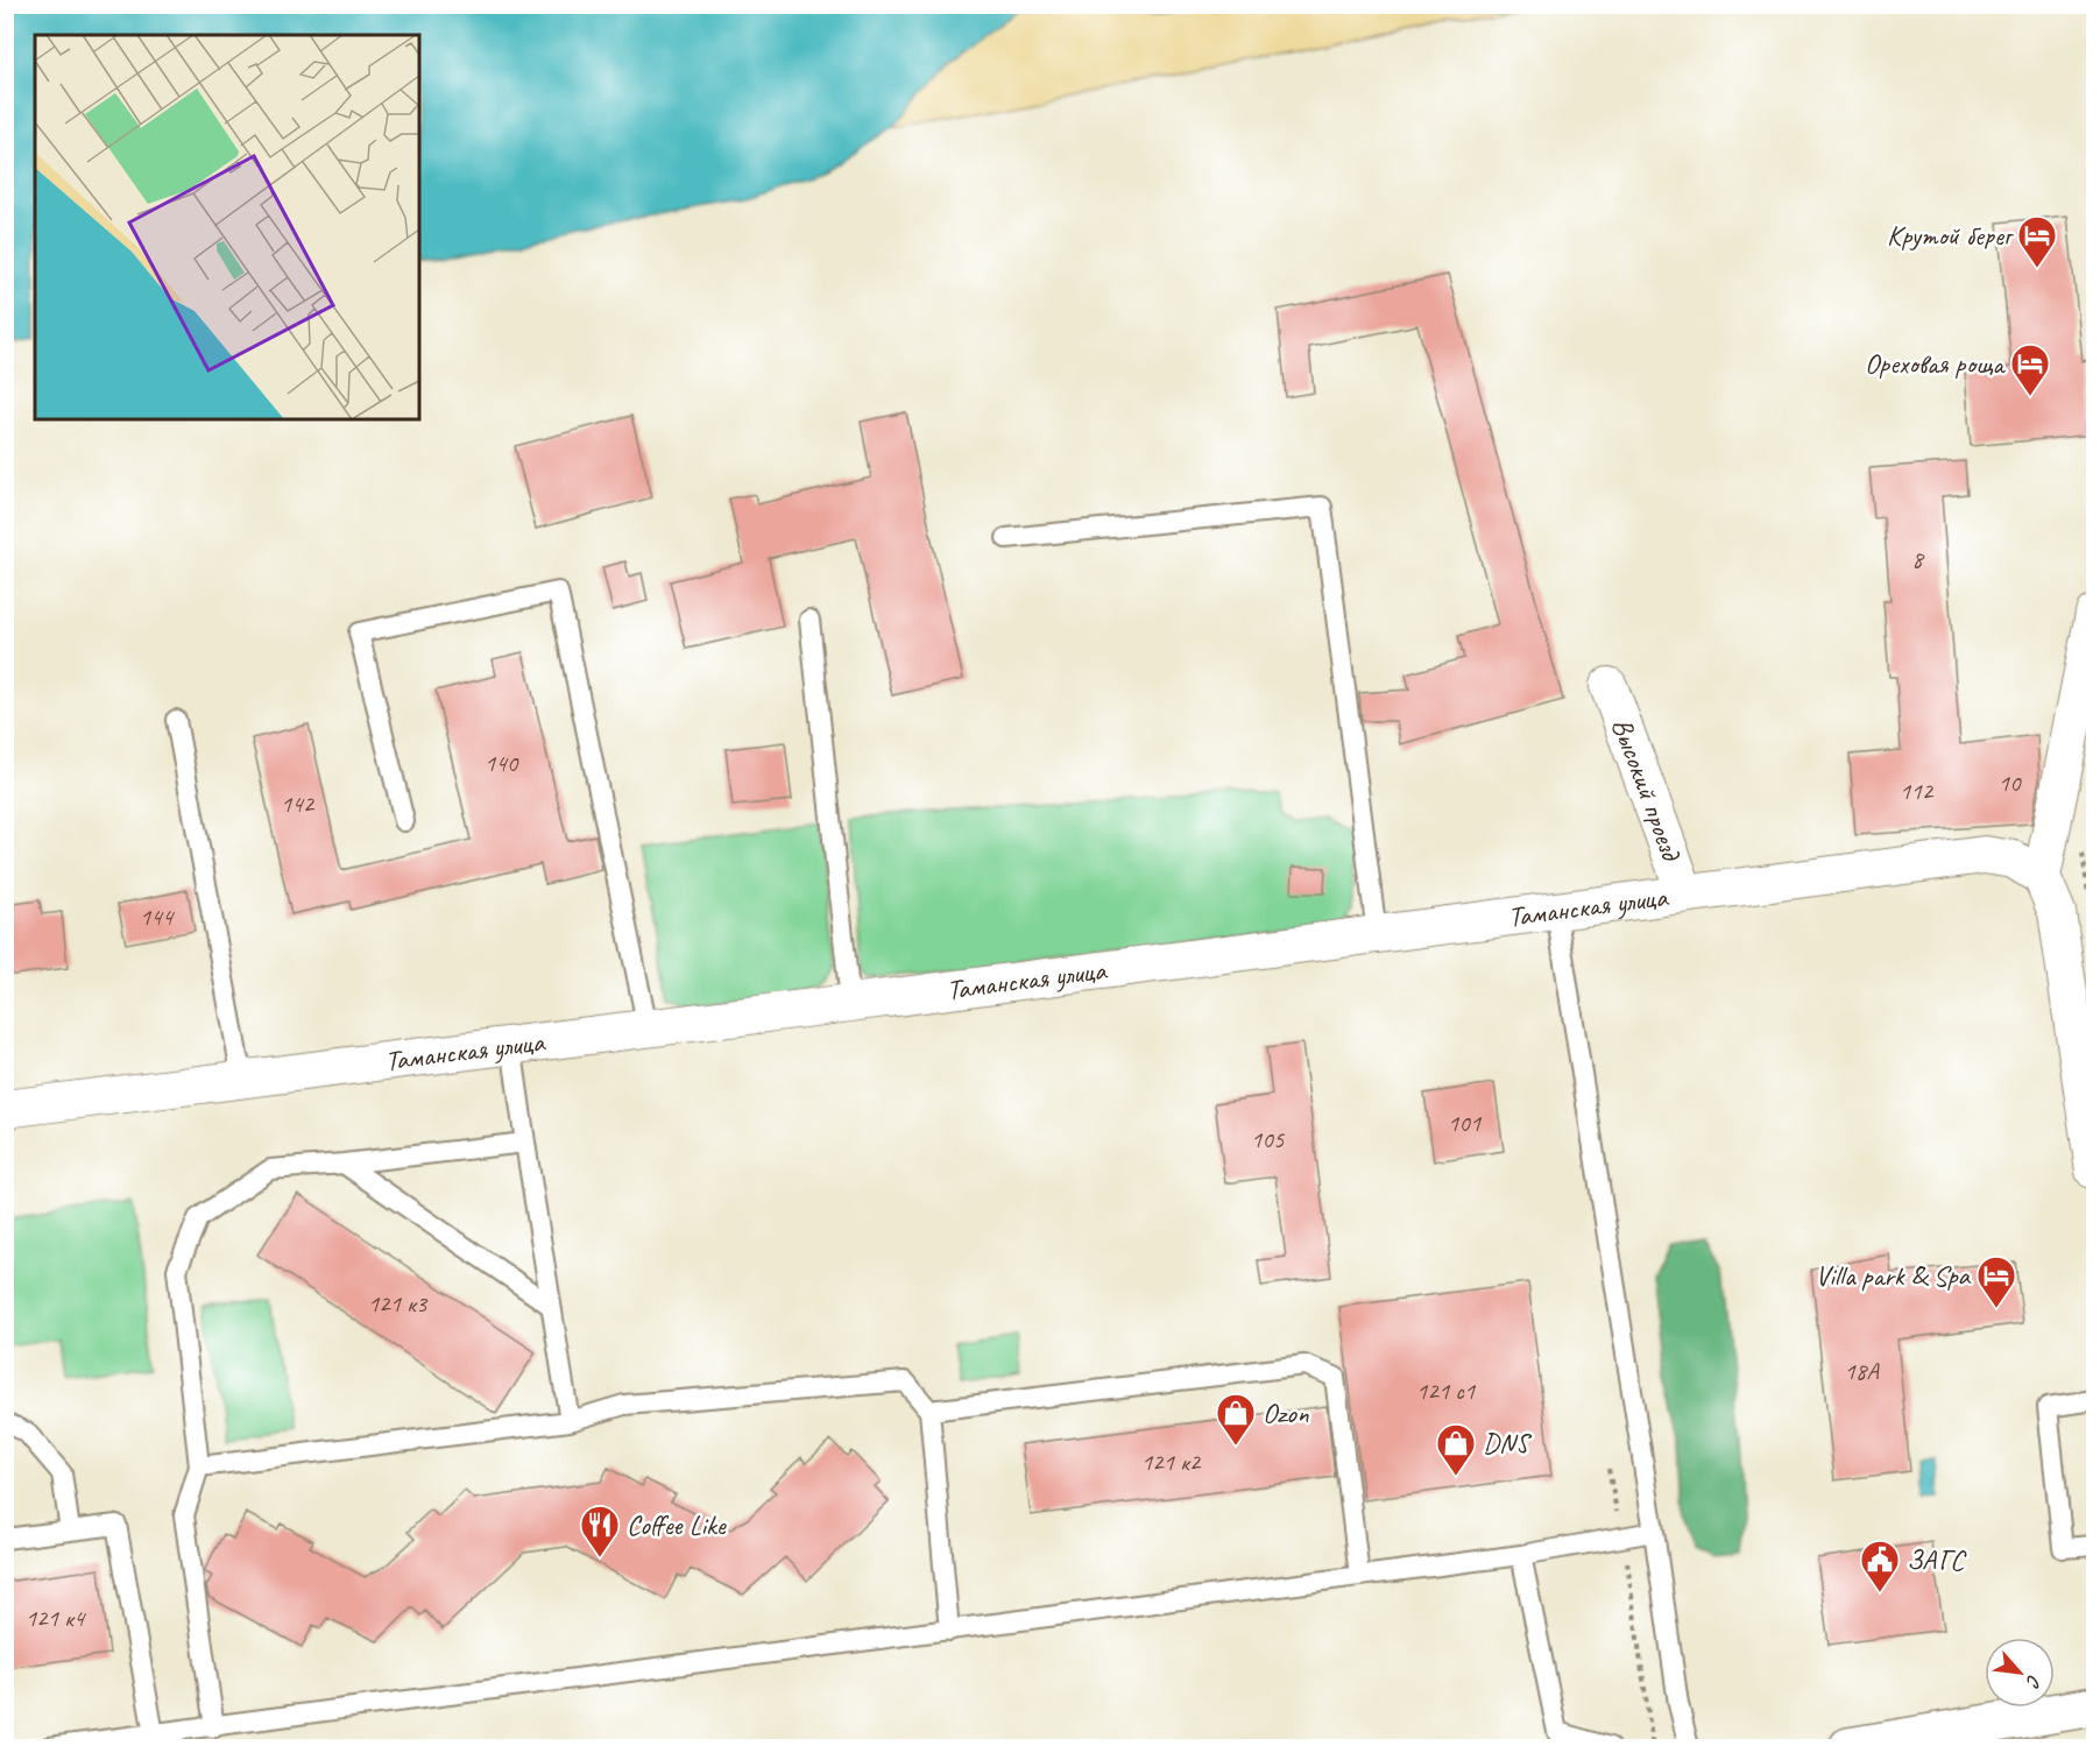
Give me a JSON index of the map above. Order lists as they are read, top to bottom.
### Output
{
  "streets": {
    "street": ["Высокий проезд", "Таманская улица"]
  },
  "crossings": [
    ["Высокий проезд", "Таманская улица"]
  ],
  "places": {
    "hotel": ["Крутой берег", "Ореховая роща", "Villa park & Spa"],
    "shop": ["Ozon", "DNS"],
    "restaurant": ["Coffee Like"],
    "public building": ["ЗАГС"]
  },
  "house_numbers": [
    "8",
    "140",
    "10",
    "112",
    "142",
    "144",
    "101",
    "105",
    "121 к3",
    "18А",
    "121 с1",
    "121 к2",
    "121 к4"
  ],
  "north": "bottom right"
}
